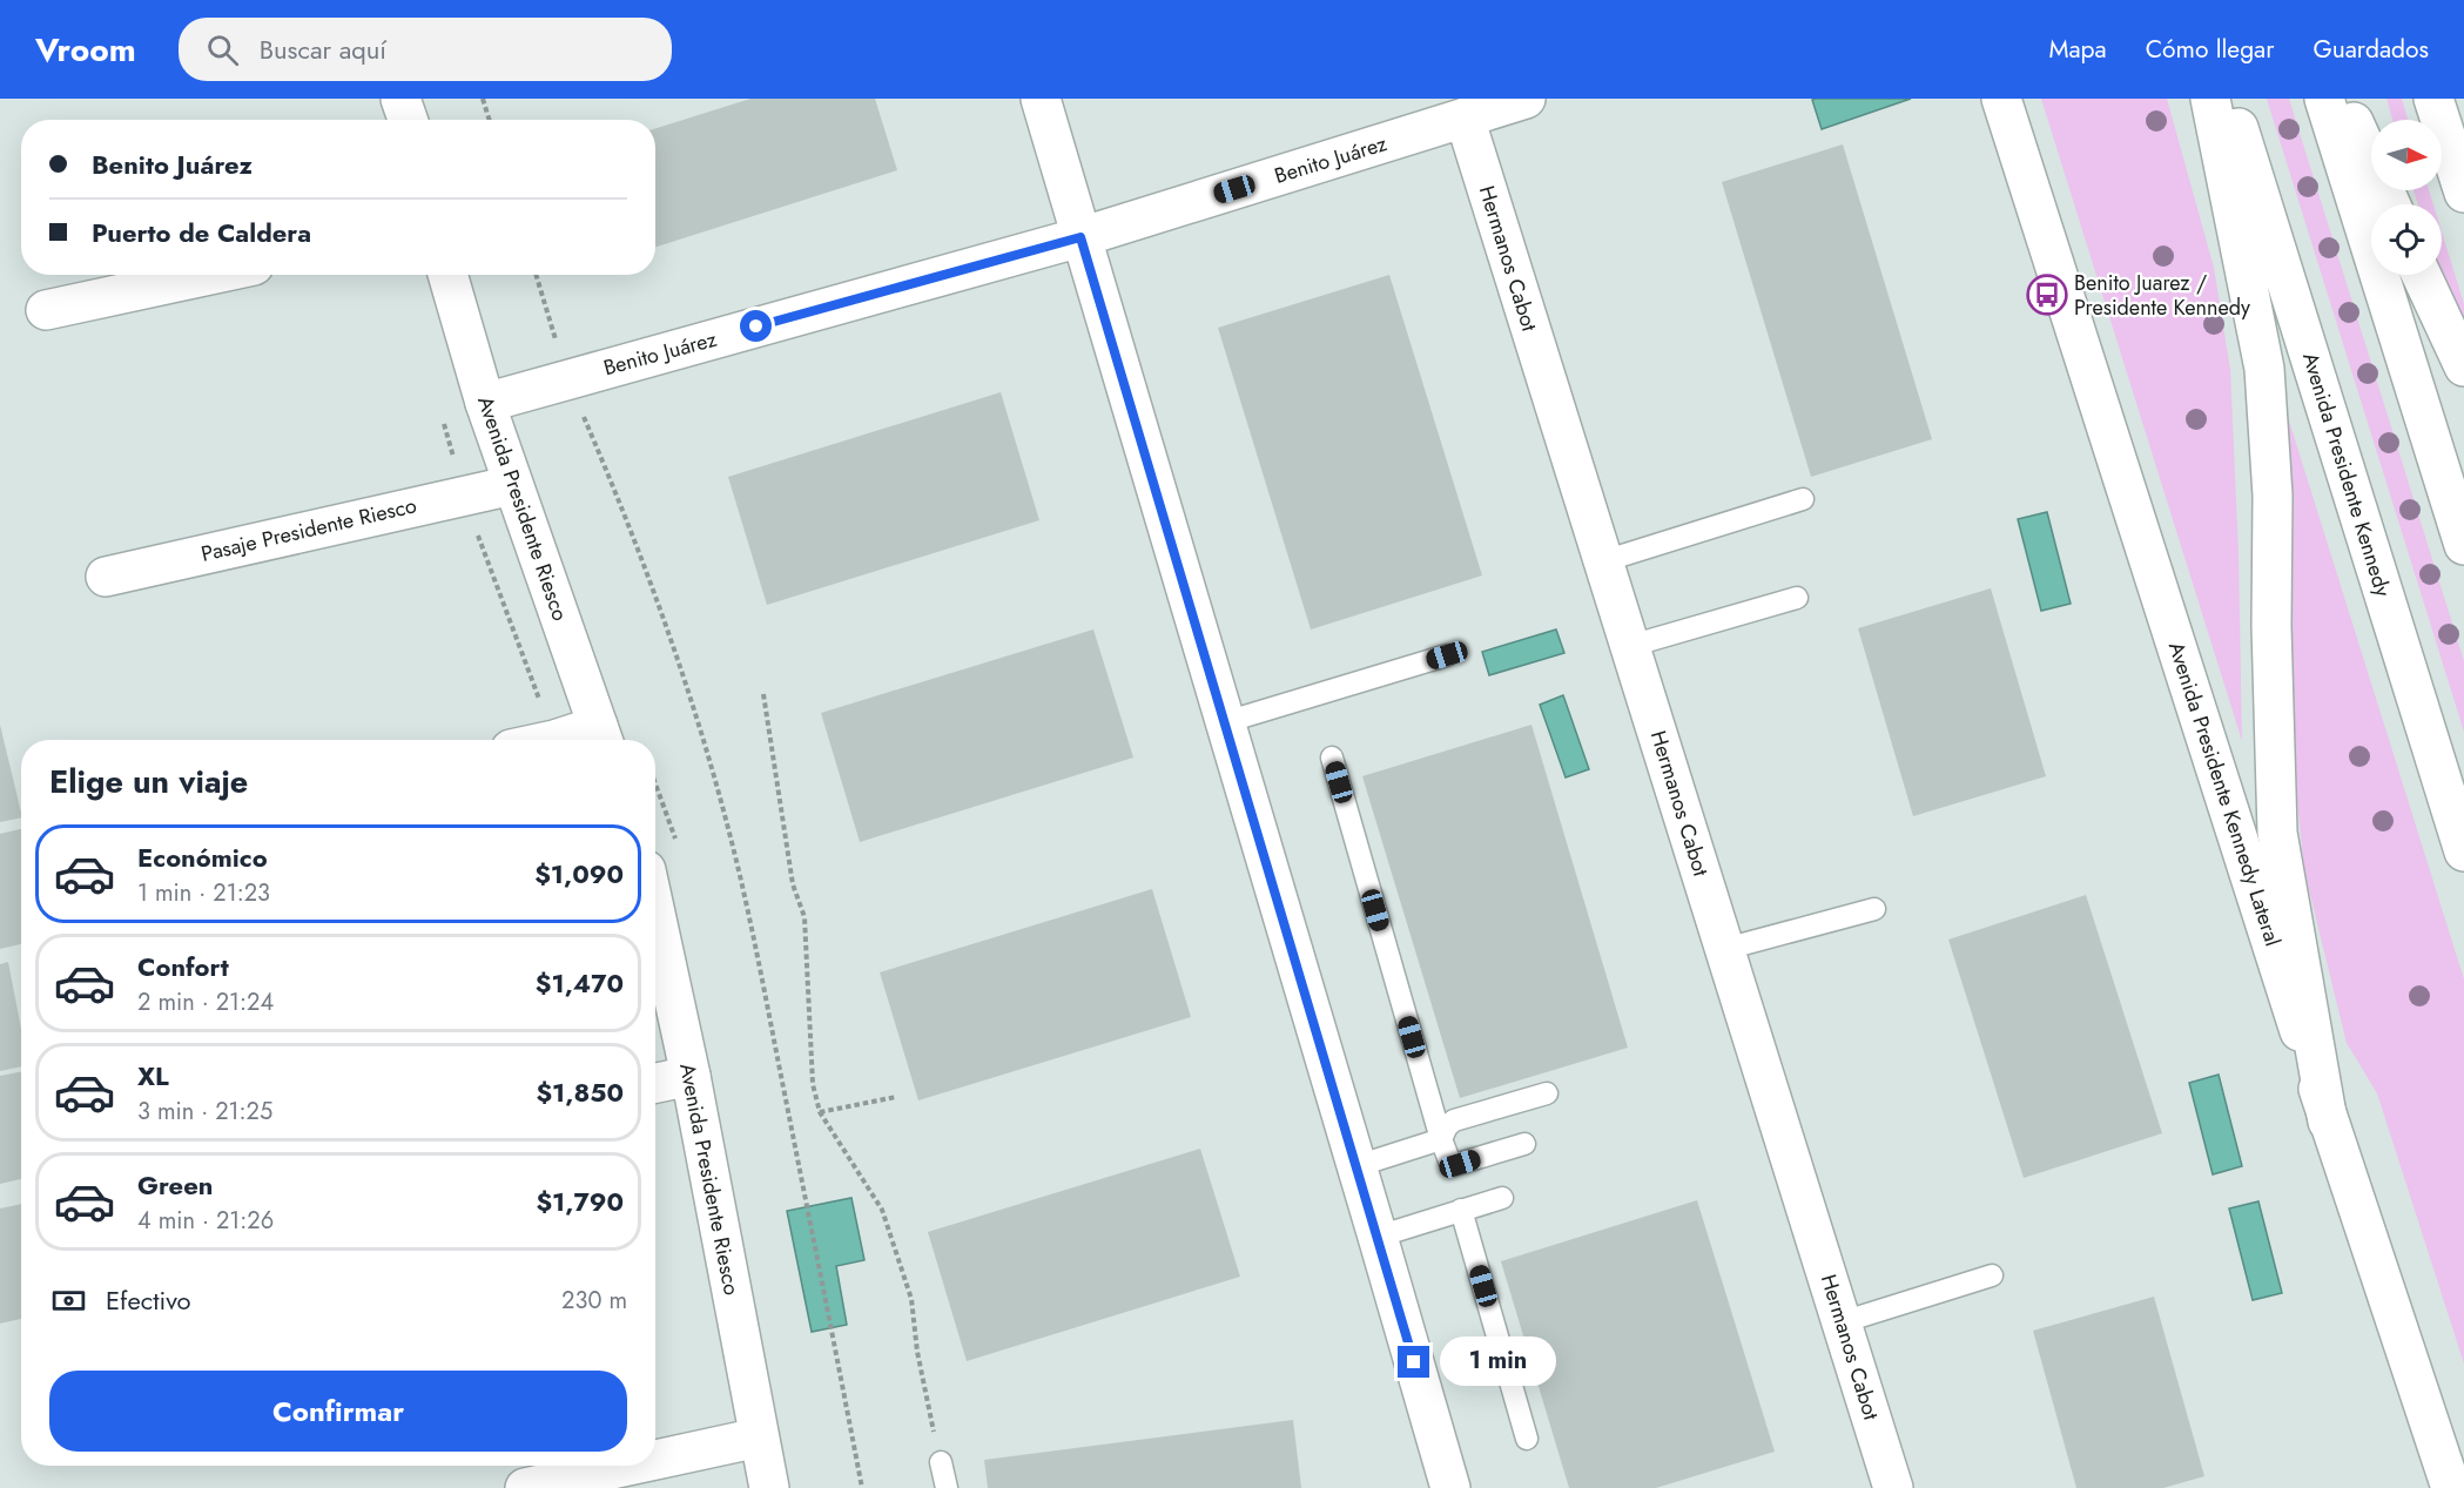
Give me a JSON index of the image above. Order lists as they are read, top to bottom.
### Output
{
  "streets": {
    "main road": [
      "Benito Juárez",
      "Hermanos Cabot",
      "Avenida Presidente Kennedy",
      "Avenida Presidente Riesco",
      "Pasaje Presidente Riesco",
      "Avenida Presidente Kennedy Lateral"
    ]
  },
  "crossings": [
    ["Benito Juárez", "Hermanos Cabot"],
    ["Benito Juárez", "Avenida Presidente Riesco"],
    ["Avenida Presidente Riesco", "Pasaje Presidente Riesco"]
  ],
  "places": {
    "bus stop": ["Benito Juarez / Presidente Kennedy"]
  },
  "north": "right",
  "page": {
    "header": "Vroom",
    "search": "Buscar aquí",
    "nav": ["Mapa", "Cómo llegar", "Guardados"],
    "banner": ["Benito Juárez", "Puerto de Caldera"],
    "heading": "Elige un viaje",
    "list": [
      {
        "name": "Económico",
        "note": "1 min · 21:23",
        "value": "$1,090"
      },
      {
        "name": "Confort",
        "note": "2 min · 21:24",
        "value": "$1,470"
      },
      {
        "name": "XL",
        "note": "3 min · 21:25",
        "value": "$1,850"
      },
      {
        "name": "Green",
        "note": "4 min · 21:26",
        "value": "$1,790"
      }
    ],
    "pay": ["Efectivo", "230 m"],
    "bubble": "1 min",
    "buttons": "Confirmar"
  }
}
